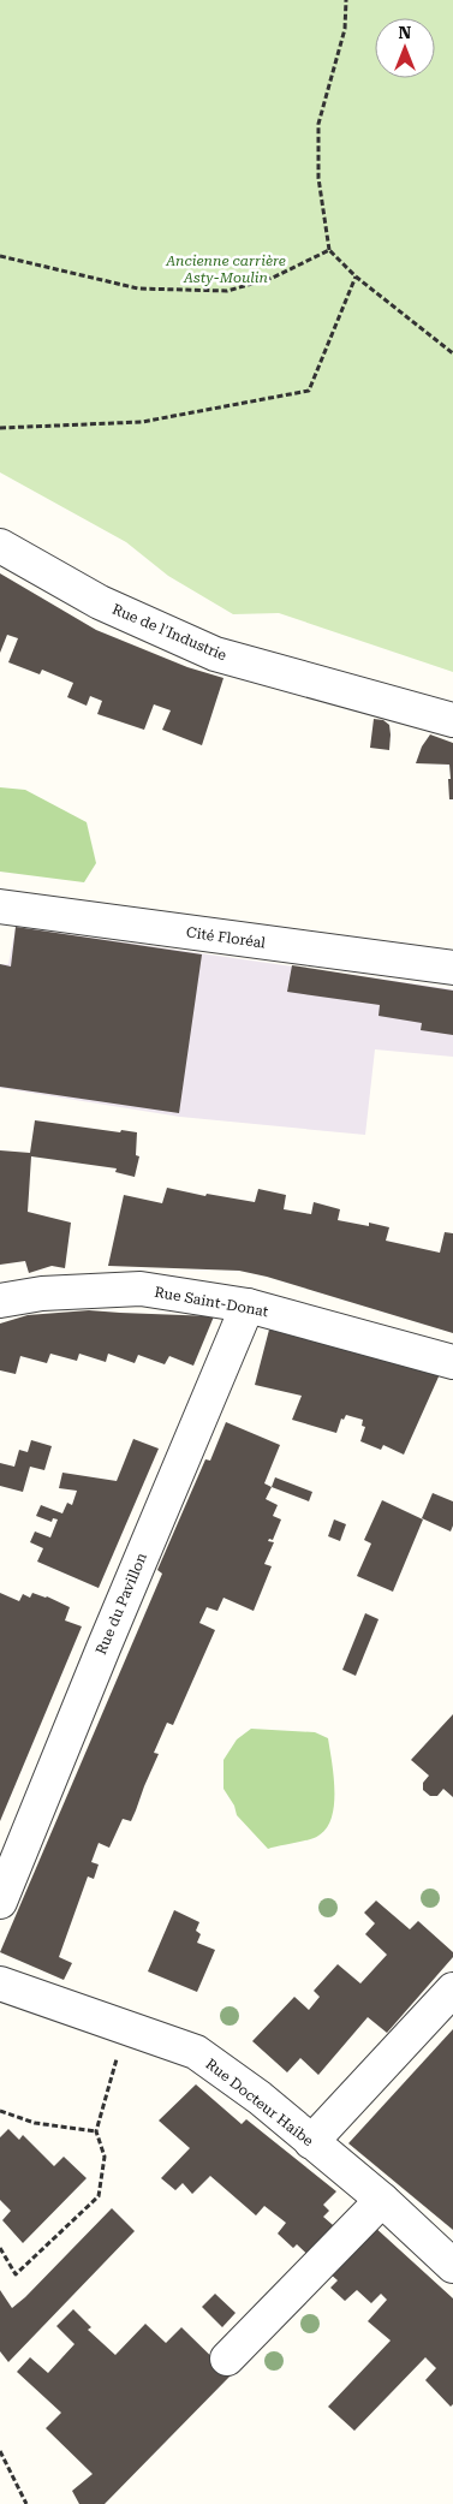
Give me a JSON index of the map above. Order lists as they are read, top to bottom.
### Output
{
  "streets": {
    "street": [
      "Rue de l'Industrie",
      "Cité Floréal",
      "Rue Saint-Donat",
      "Rue du Pavillon",
      "Rue Docteur Haibe"
    ]
  },
  "crossings": [
    ["Rue Saint-Donat", "Rue du Pavillon"]
  ],
  "parks": ["Ancienne carrière Asty-Moulin"],
  "north": "top"
}
